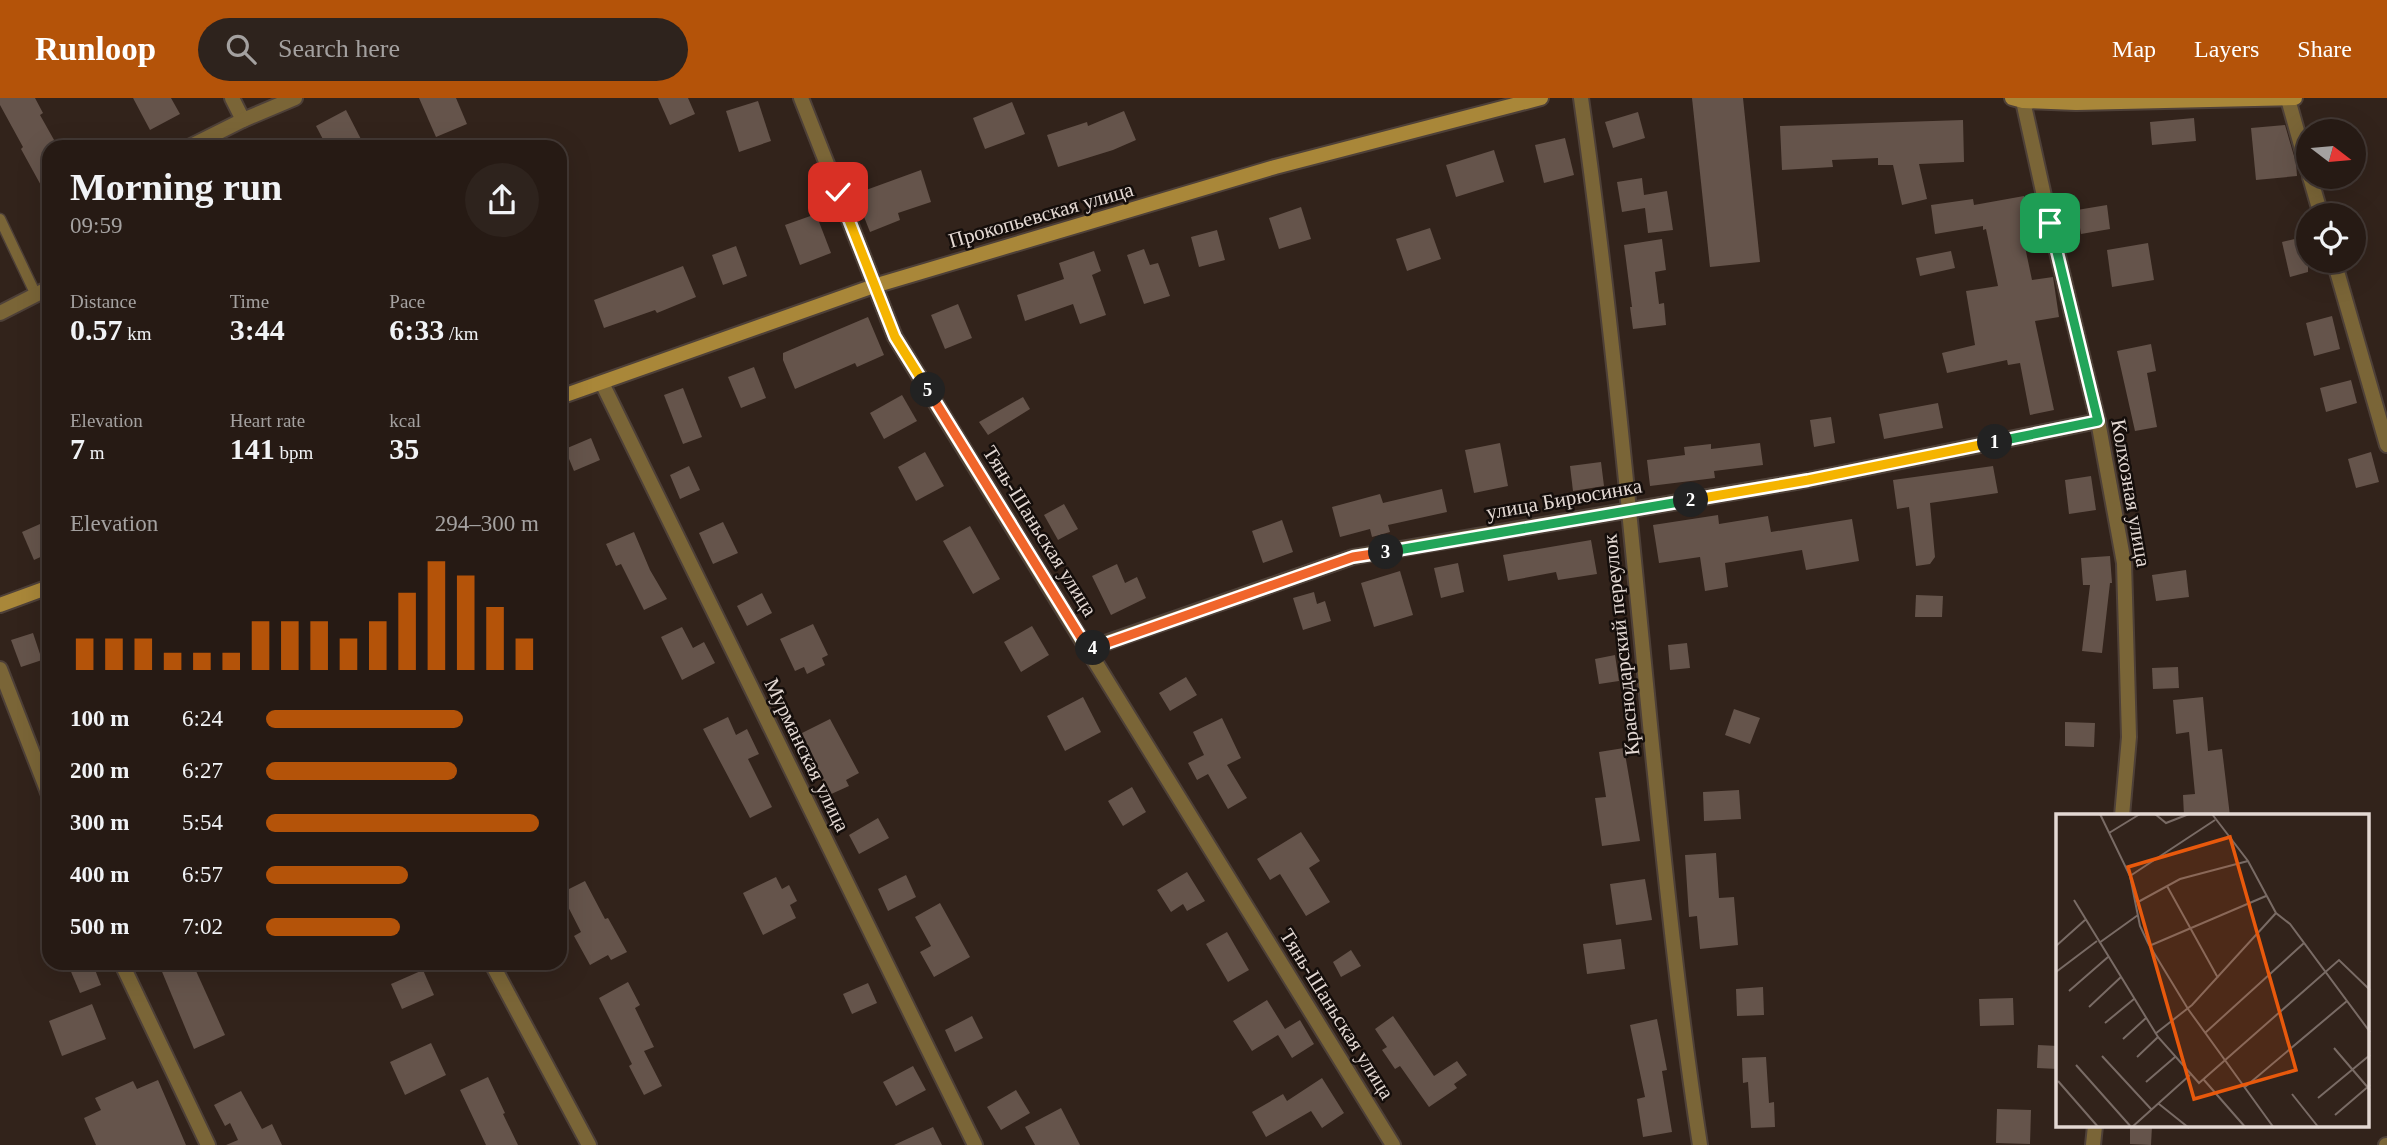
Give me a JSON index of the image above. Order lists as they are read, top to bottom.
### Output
{
  "streets": {
    "main road": ["Прокопьевская улица"],
    "street": [
      "Колхозная улица",
      "улица Бирюсинка",
      "Тянь-Шаньская улица",
      "Краснодарский переулок",
      "Мурманская улица"
    ]
  },
  "crossings": [
    ["Прокопьевская улица", "Тянь-Шаньская улица"],
    ["Прокопьевская улица", "Мурманская улица"],
    ["Колхозная улица", "улица Бирюсинка"],
    ["улица Бирюсинка", "Тянь-Шаньская улица"],
    ["улица Бирюсинка", "Краснодарский переулок"]
  ],
  "north": "right",
  "page": {
    "header": "Runloop",
    "search": "Search here",
    "nav": ["Map", "Layers", "Share"],
    "heading": ["Morning run", "09:59"],
    "stats": [
      ["Distance", "0.57 km"],
      ["Time", "3:44"],
      ["Pace", "6:33 /km"],
      ["Elevation", "7 m"],
      ["Heart rate", "141 bpm"],
      ["kcal", "35"]
    ],
    "pins": [
      "5",
      "1",
      "2",
      "3",
      "4"
    ],
    "chart": ["Elevation", "294–300 m"],
    "list": [
      {
        "name": "100 m",
        "note": "6:24"
      },
      {
        "name": "200 m",
        "note": "6:27"
      },
      {
        "name": "300 m",
        "note": "5:54"
      },
      {
        "name": "400 m",
        "note": "6:57"
      },
      {
        "name": "500 m",
        "note": "7:02"
      }
    ]
  }
}
